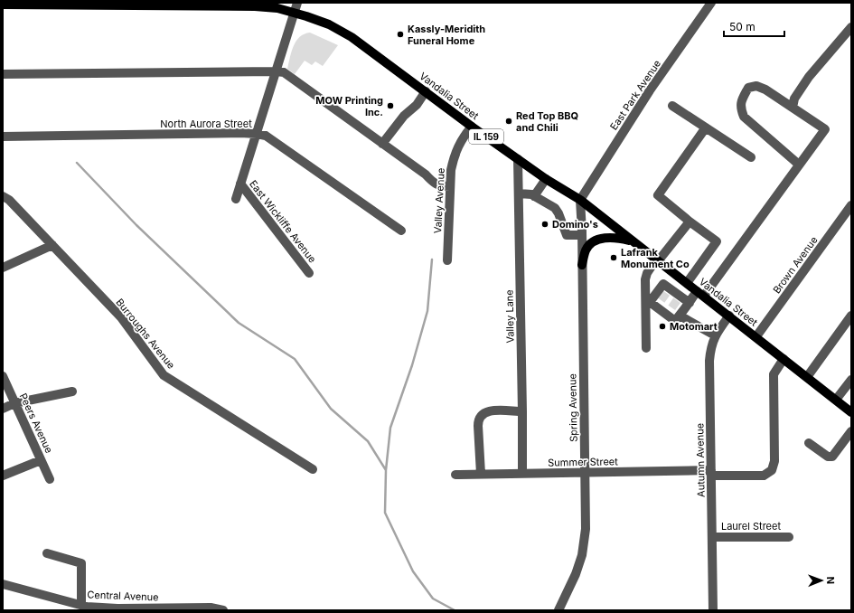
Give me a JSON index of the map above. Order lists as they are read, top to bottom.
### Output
{
  "streets": {
    "main road": ["Vandalia Street", "IL 159"],
    "street": [
      "East Park Avenue",
      "North Aurora Street",
      "Valley Avenue",
      "East Wickliffe Avenue",
      "Brown Avenue",
      "Valley Lane",
      "Burroughs Avenue",
      "Spring Avenue",
      "Peers Avenue",
      "Autumn Avenue",
      "Summer Street",
      "Laurel Street",
      "Central Avenue"
    ]
  },
  "crossings": [
    ["East Park Avenue", "Vandalia Street"],
    ["East Park Avenue", "Spring Avenue"],
    ["Vandalia Street", "Valley Avenue"],
    ["Vandalia Street", "East Wickliffe Avenue"],
    ["Vandalia Street", "Brown Avenue"],
    ["Vandalia Street", "Valley Lane"],
    ["Vandalia Street", "Spring Avenue"],
    ["Vandalia Street", "Autumn Avenue"],
    ["Vandalia Street", "Summer Street"],
    ["North Aurora Street", "East Wickliffe Avenue"],
    ["Valley Lane", "Summer Street"],
    ["Spring Avenue", "Summer Street"],
    ["Autumn Avenue", "Summer Street"],
    ["Autumn Avenue", "Laurel Street"]
  ],
  "places": [
    "Kassly-Meridith Funeral Home",
    "MOW Printing Inc.",
    "Red Top BBQ and Chili",
    "Domino's",
    "Lafrank Monument Co",
    "Motomart"
  ],
  "scale_bar": "50 m",
  "north": "right"
}
